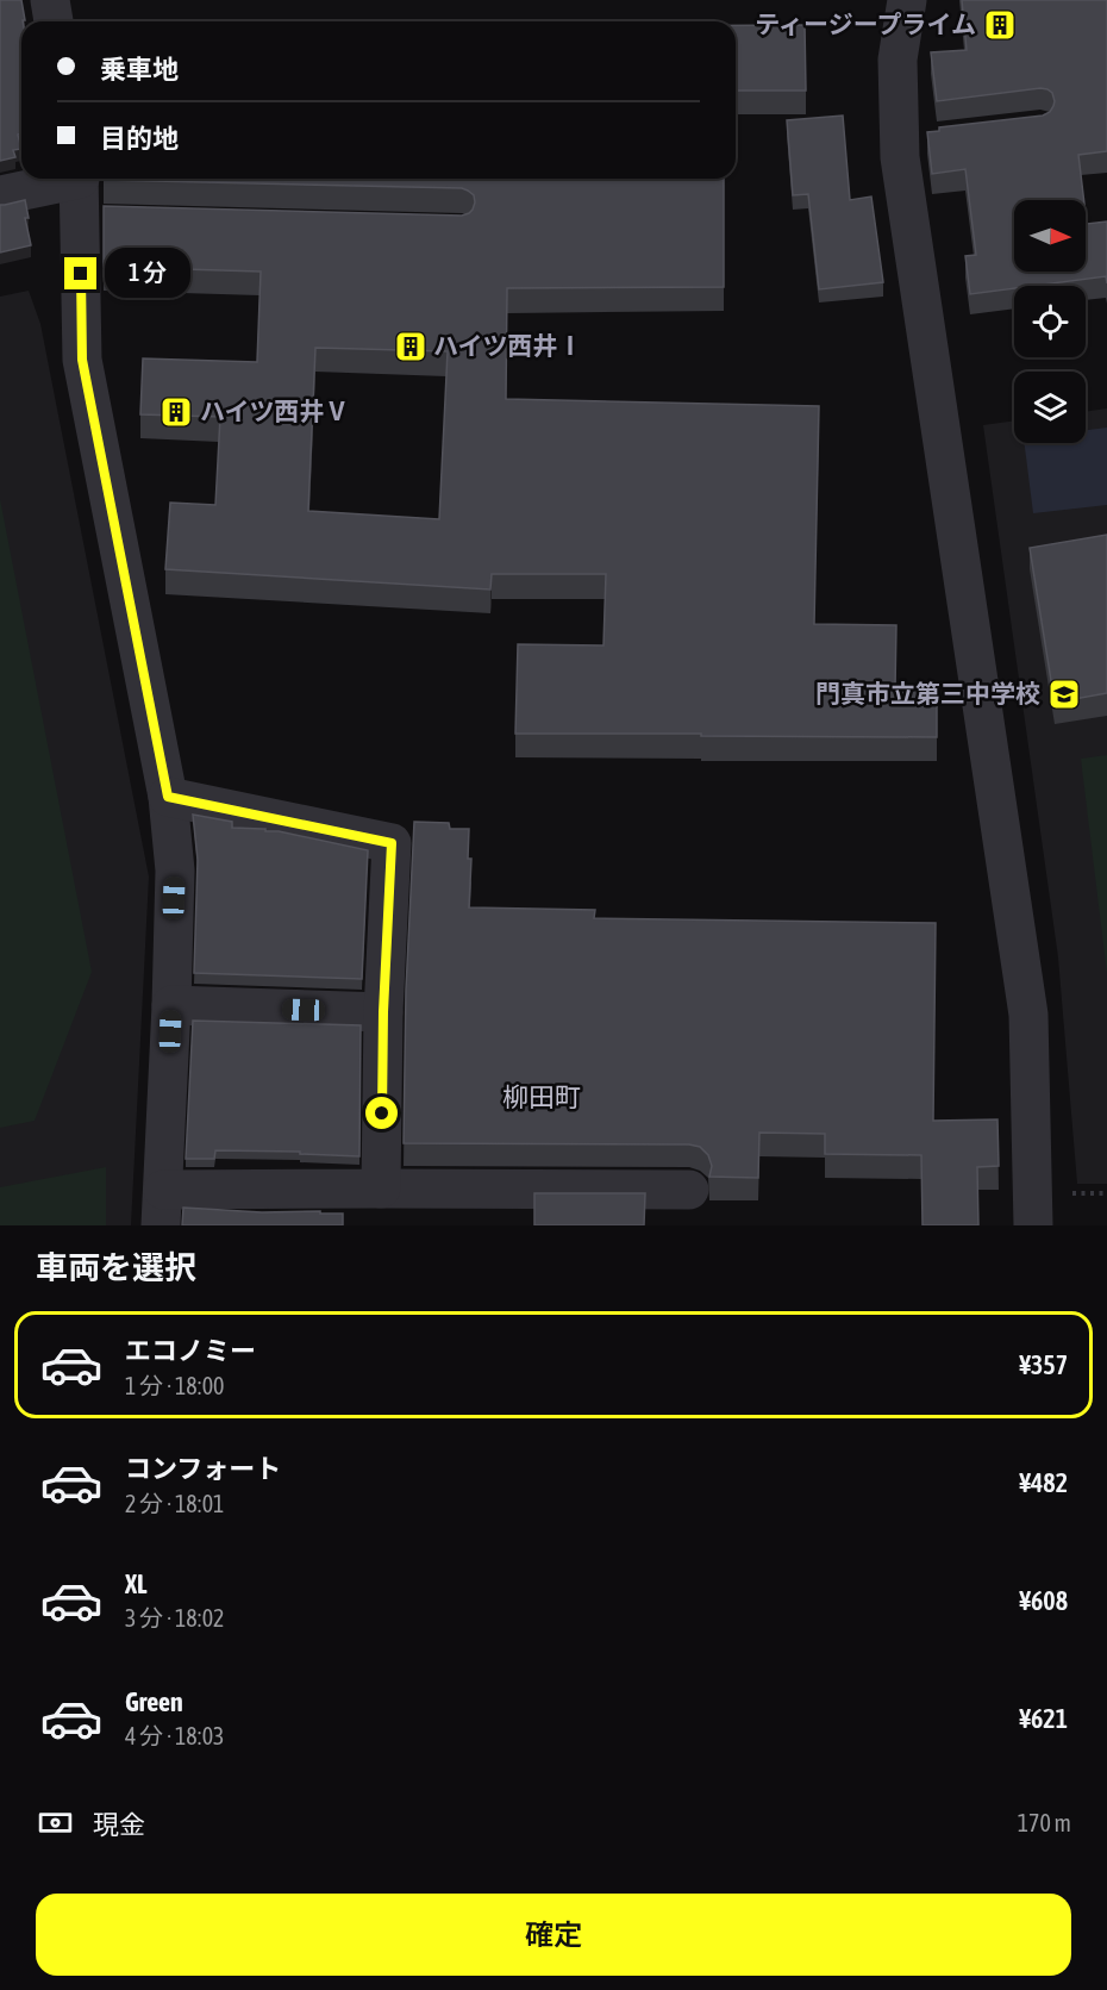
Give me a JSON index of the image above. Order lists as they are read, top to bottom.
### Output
{
  "districts": ["柳田町"],
  "places": {
    "building": ["ティージープライム", "ハイツ西井Ⅰ", "ハイツ西井Ⅴ"],
    "school or university": ["門真市立第三中学校"]
  },
  "north": "right",
  "page": {
    "banner": ["乗車地", "目的地"],
    "bubble": "1 分",
    "heading": "車両を選択",
    "list": [
      {
        "name": "エコノミー",
        "note": "1 分 · 18:00",
        "value": "¥357"
      },
      {
        "name": "コンフォート",
        "note": "2 分 · 18:01",
        "value": "¥482"
      },
      {
        "name": "XL",
        "note": "3 分 · 18:02",
        "value": "¥608"
      },
      {
        "name": "Green",
        "note": "4 分 · 18:03",
        "value": "¥621"
      }
    ],
    "pay": ["現金", "170 m"],
    "buttons": "確定"
  }
}
